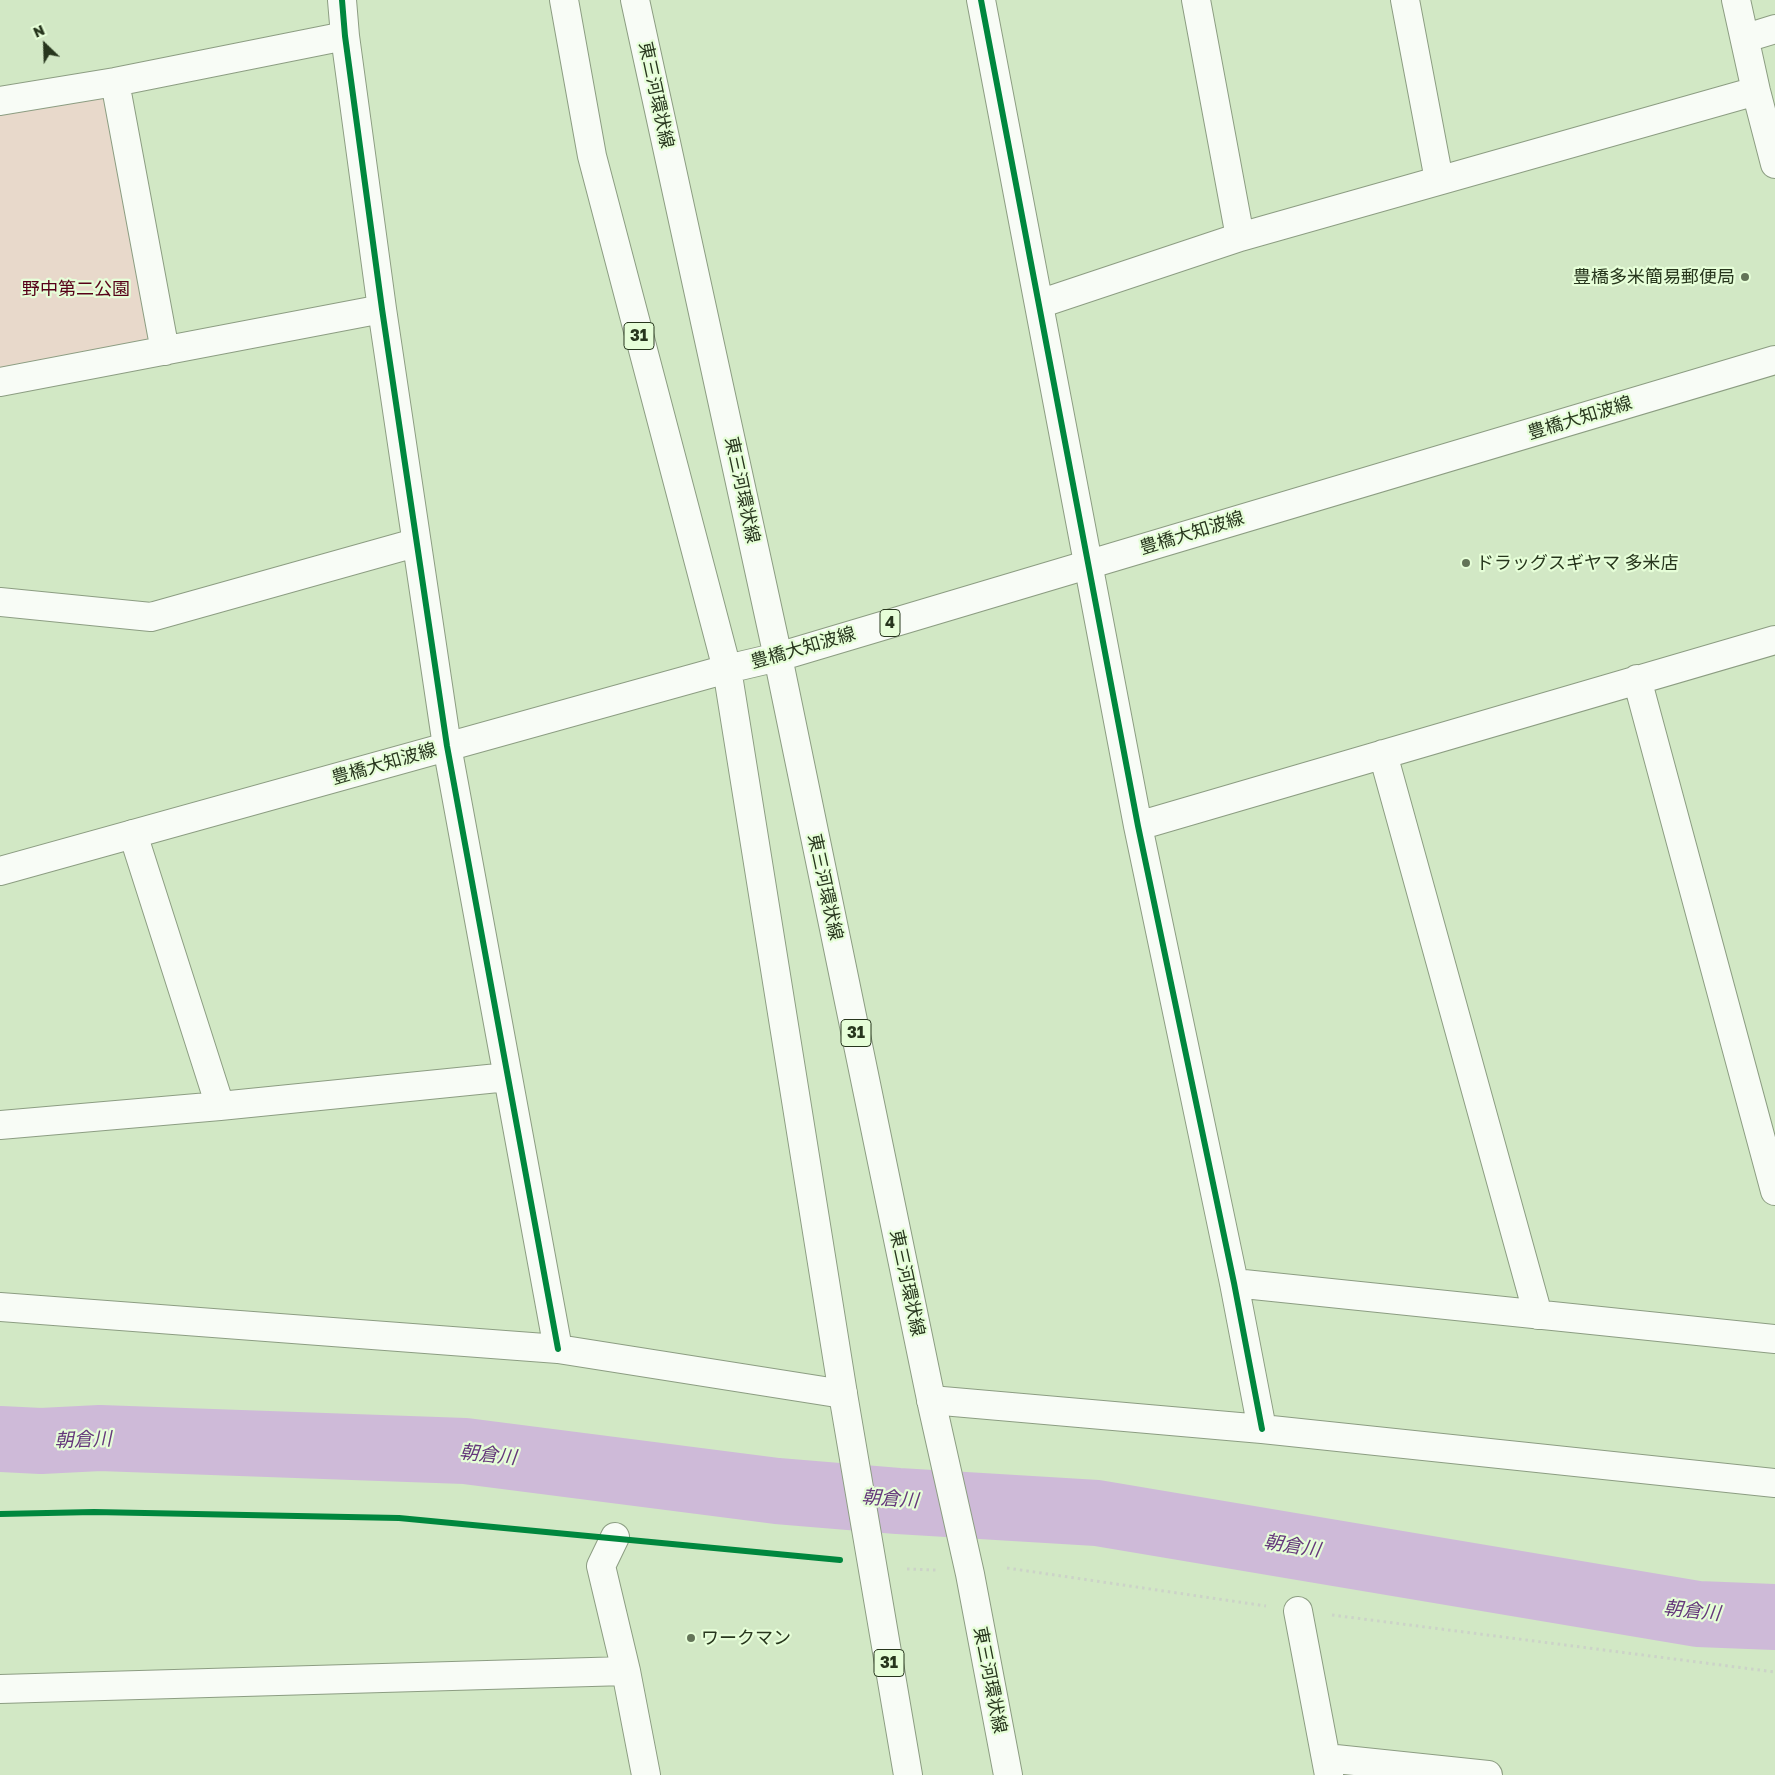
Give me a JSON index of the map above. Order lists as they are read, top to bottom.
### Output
{
  "streets": {
    "street": [
      "東三河環状線",
      "31",
      "豊橋大知波線",
      "4"
    ]
  },
  "crossings": [
    ["東三河環状線", "豊橋大知波線"],
    ["31", "豊橋大知波線"]
  ],
  "water": ["朝倉川"],
  "parks": ["野中第二公園"],
  "places": ["豊橋多米簡易郵便局", "ドラッグスギヤマ 多米店", "ワークマン"],
  "north": "top left"
}
